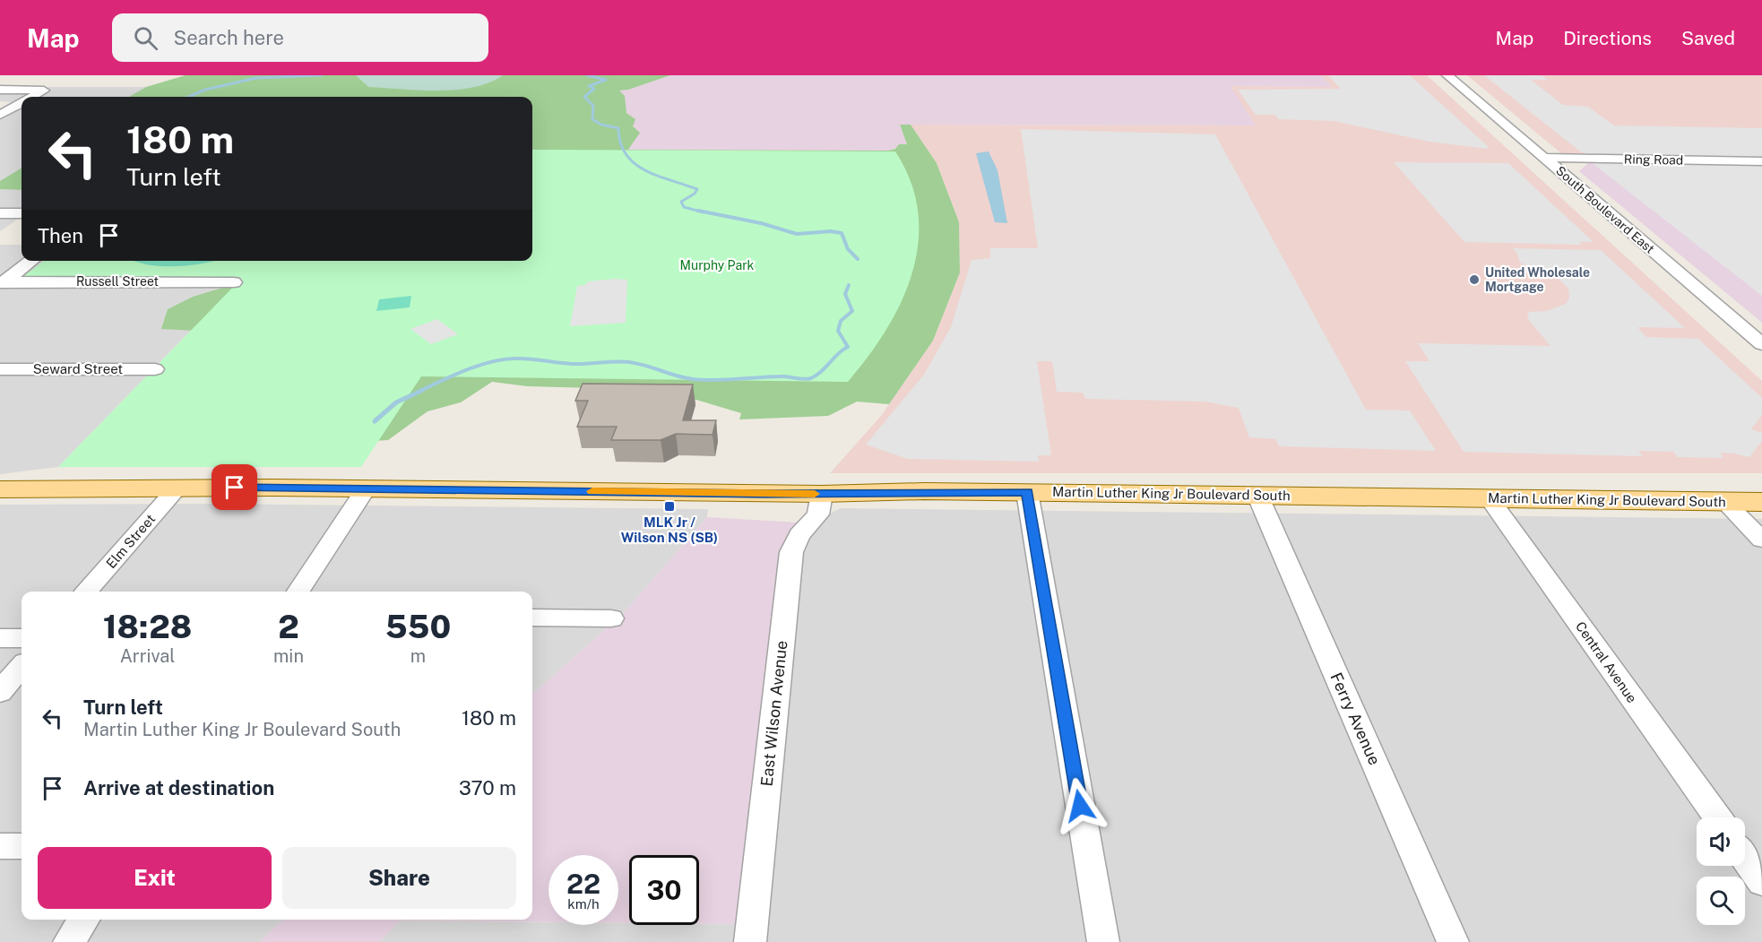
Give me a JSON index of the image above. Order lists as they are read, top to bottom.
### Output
{
  "streets": {
    "main road": ["Martin Luther King Jr Boulevard South"],
    "street": [
      "Ring Road",
      "South Boulevard East",
      "Russell Street",
      "Seward Street",
      "Elm Street",
      "Central Avenue",
      "East Wilson Avenue",
      "Ferry Avenue"
    ]
  },
  "crossings": [
    ["Ring Road", "South Boulevard East"],
    ["Martin Luther King Jr Boulevard South", "Elm Street"],
    ["Martin Luther King Jr Boulevard South", "Central Avenue"],
    ["Martin Luther King Jr Boulevard South", "East Wilson Avenue"],
    ["Martin Luther King Jr Boulevard South", "Ferry Avenue"]
  ],
  "parks": ["Murphy Park"],
  "places": {
    "other": ["United Wholesale Mortgage"],
    "transit": ["MLK Jr / Wilson NS (SB)"]
  },
  "page": {
    "header": "Map",
    "search": "Search here",
    "nav": ["Map", "Directions", "Saved"],
    "turn": ["180 m", "Turn left"],
    "then": "Then",
    "eta": [
      "18:28",
      "Arrival",
      "2",
      "min",
      "550",
      "m"
    ],
    "list": [
      {
        "name": "Turn left",
        "note": "Martin Luther King Jr Boulevard South",
        "value": "180 m"
      },
      {
        "name": "Arrive at destination",
        "value": "370 m"
      }
    ],
    "buttons": ["Exit", "Share"],
    "speed": "22 km/h",
    "limit": "30"
  }
}
